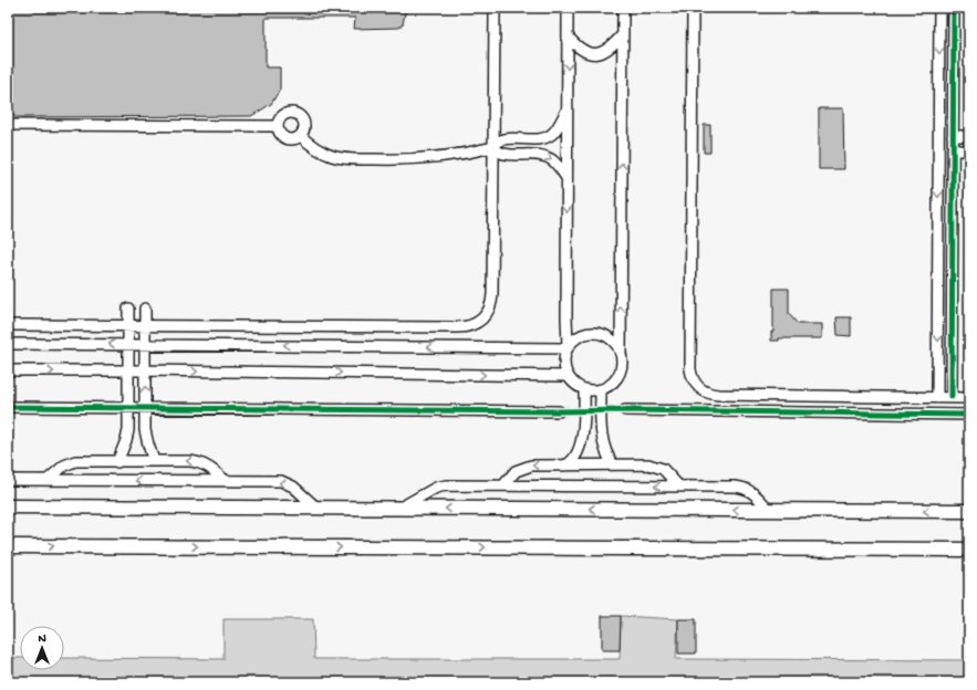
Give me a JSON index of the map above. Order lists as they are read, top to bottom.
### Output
{
  "north": "top"
}
